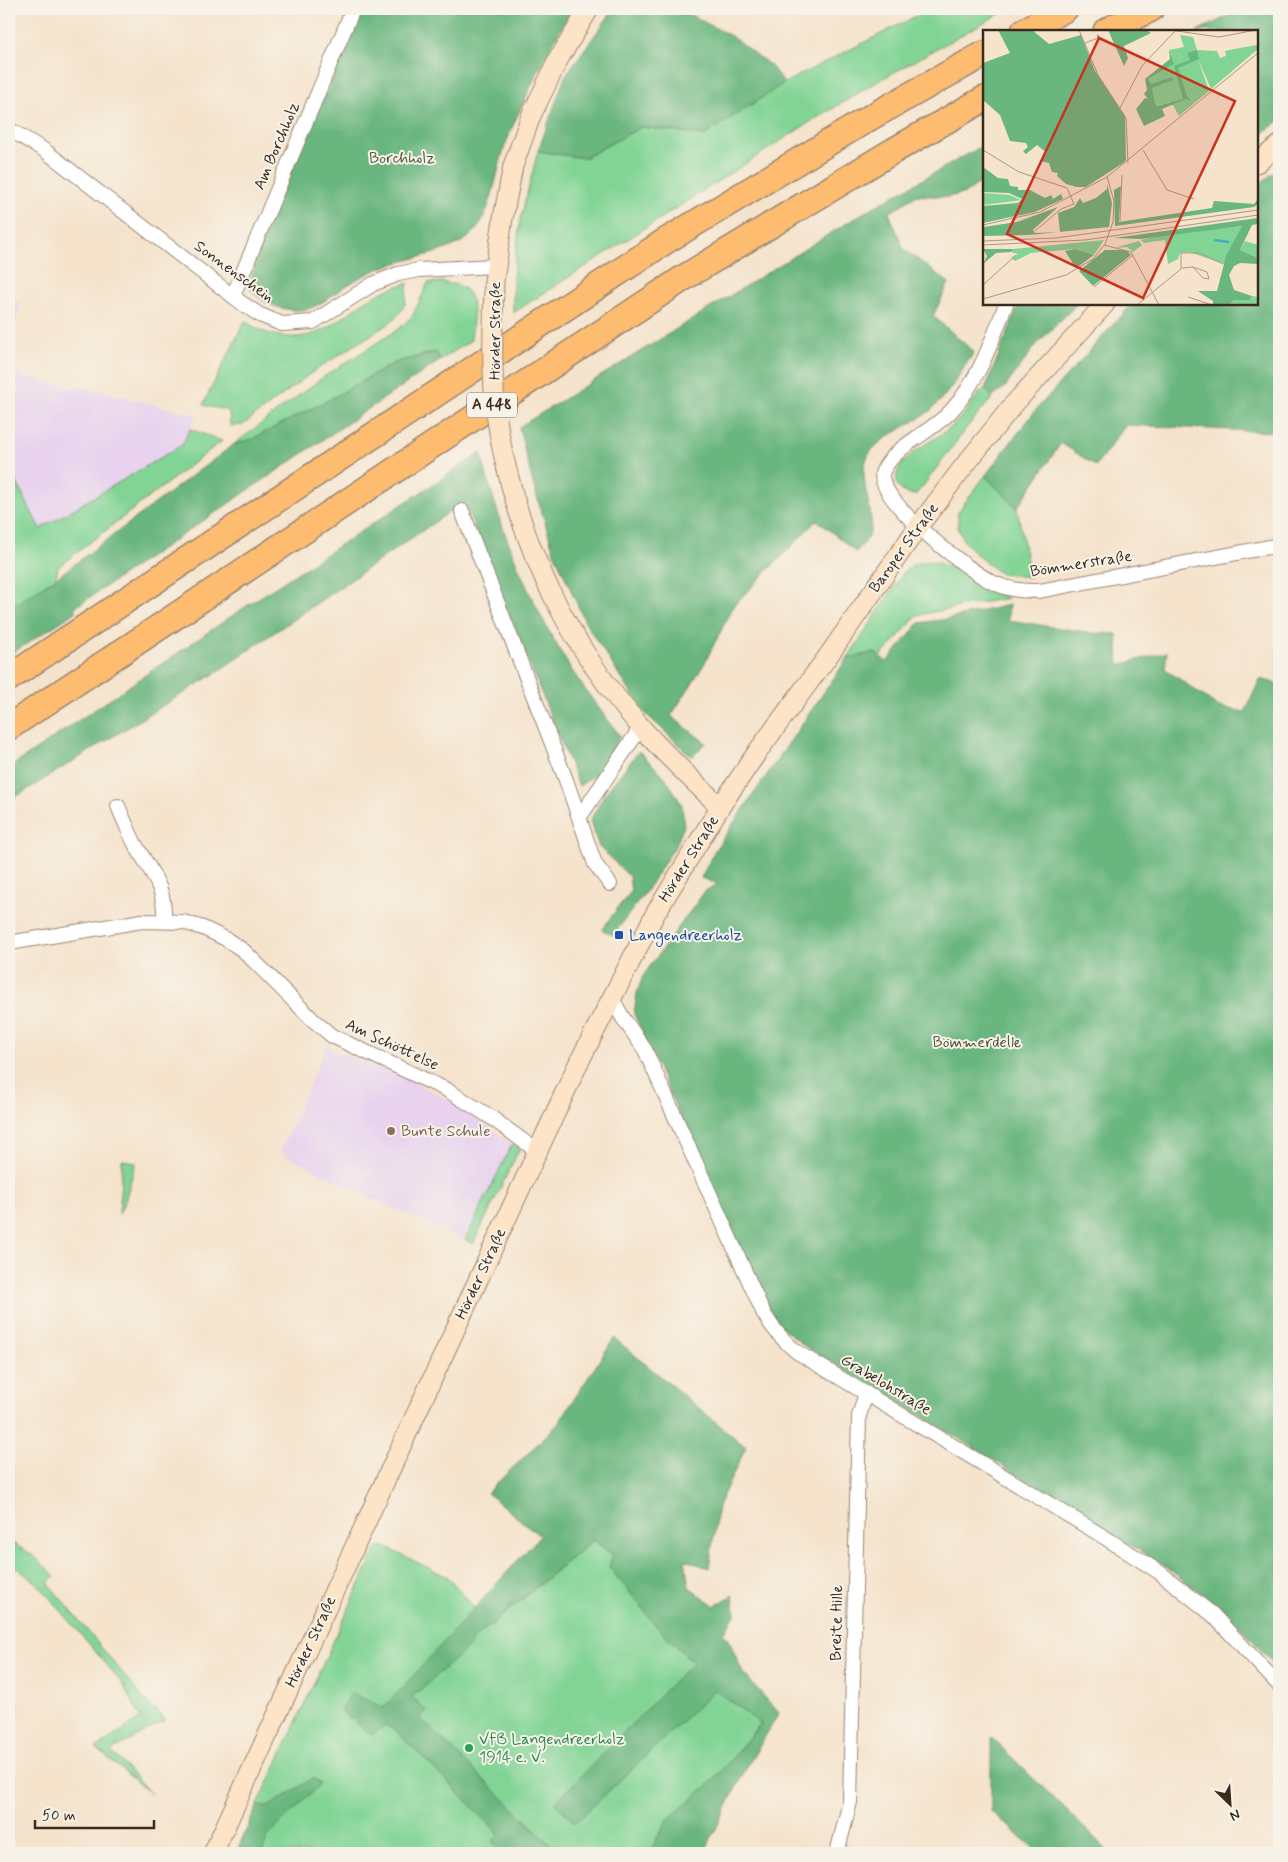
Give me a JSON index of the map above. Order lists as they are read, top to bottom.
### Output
{
  "streets": {
    "highway": ["A 448"],
    "main road": ["Hörder Straße", "Baroper Straße"],
    "street": [
      "Am Borchholz",
      "Sonnenschein",
      "Bömmerstraße",
      "Am Schöttelse",
      "Grabelohstraße",
      "Breite Hille"
    ]
  },
  "crossings": [
    ["Am Borchholz", "Sonnenschein"],
    ["Sonnenschein", "Hörder Straße"],
    ["Hörder Straße", "Baroper Straße"],
    ["Hörder Straße", "Am Schöttelse"],
    ["Hörder Straße", "Grabelohstraße"],
    ["Baroper Straße", "Bömmerstraße"],
    ["Grabelohstraße", "Breite Hille"]
  ],
  "parks": ["Borchholz", "Bömmerdelle"],
  "places": {
    "transit": ["Langendreerholz"],
    "other": ["Bunte Schule", "VfB Langendreerholz 1914 e. V."]
  },
  "scale_bar": "50 m",
  "north": "bottom right"
}
